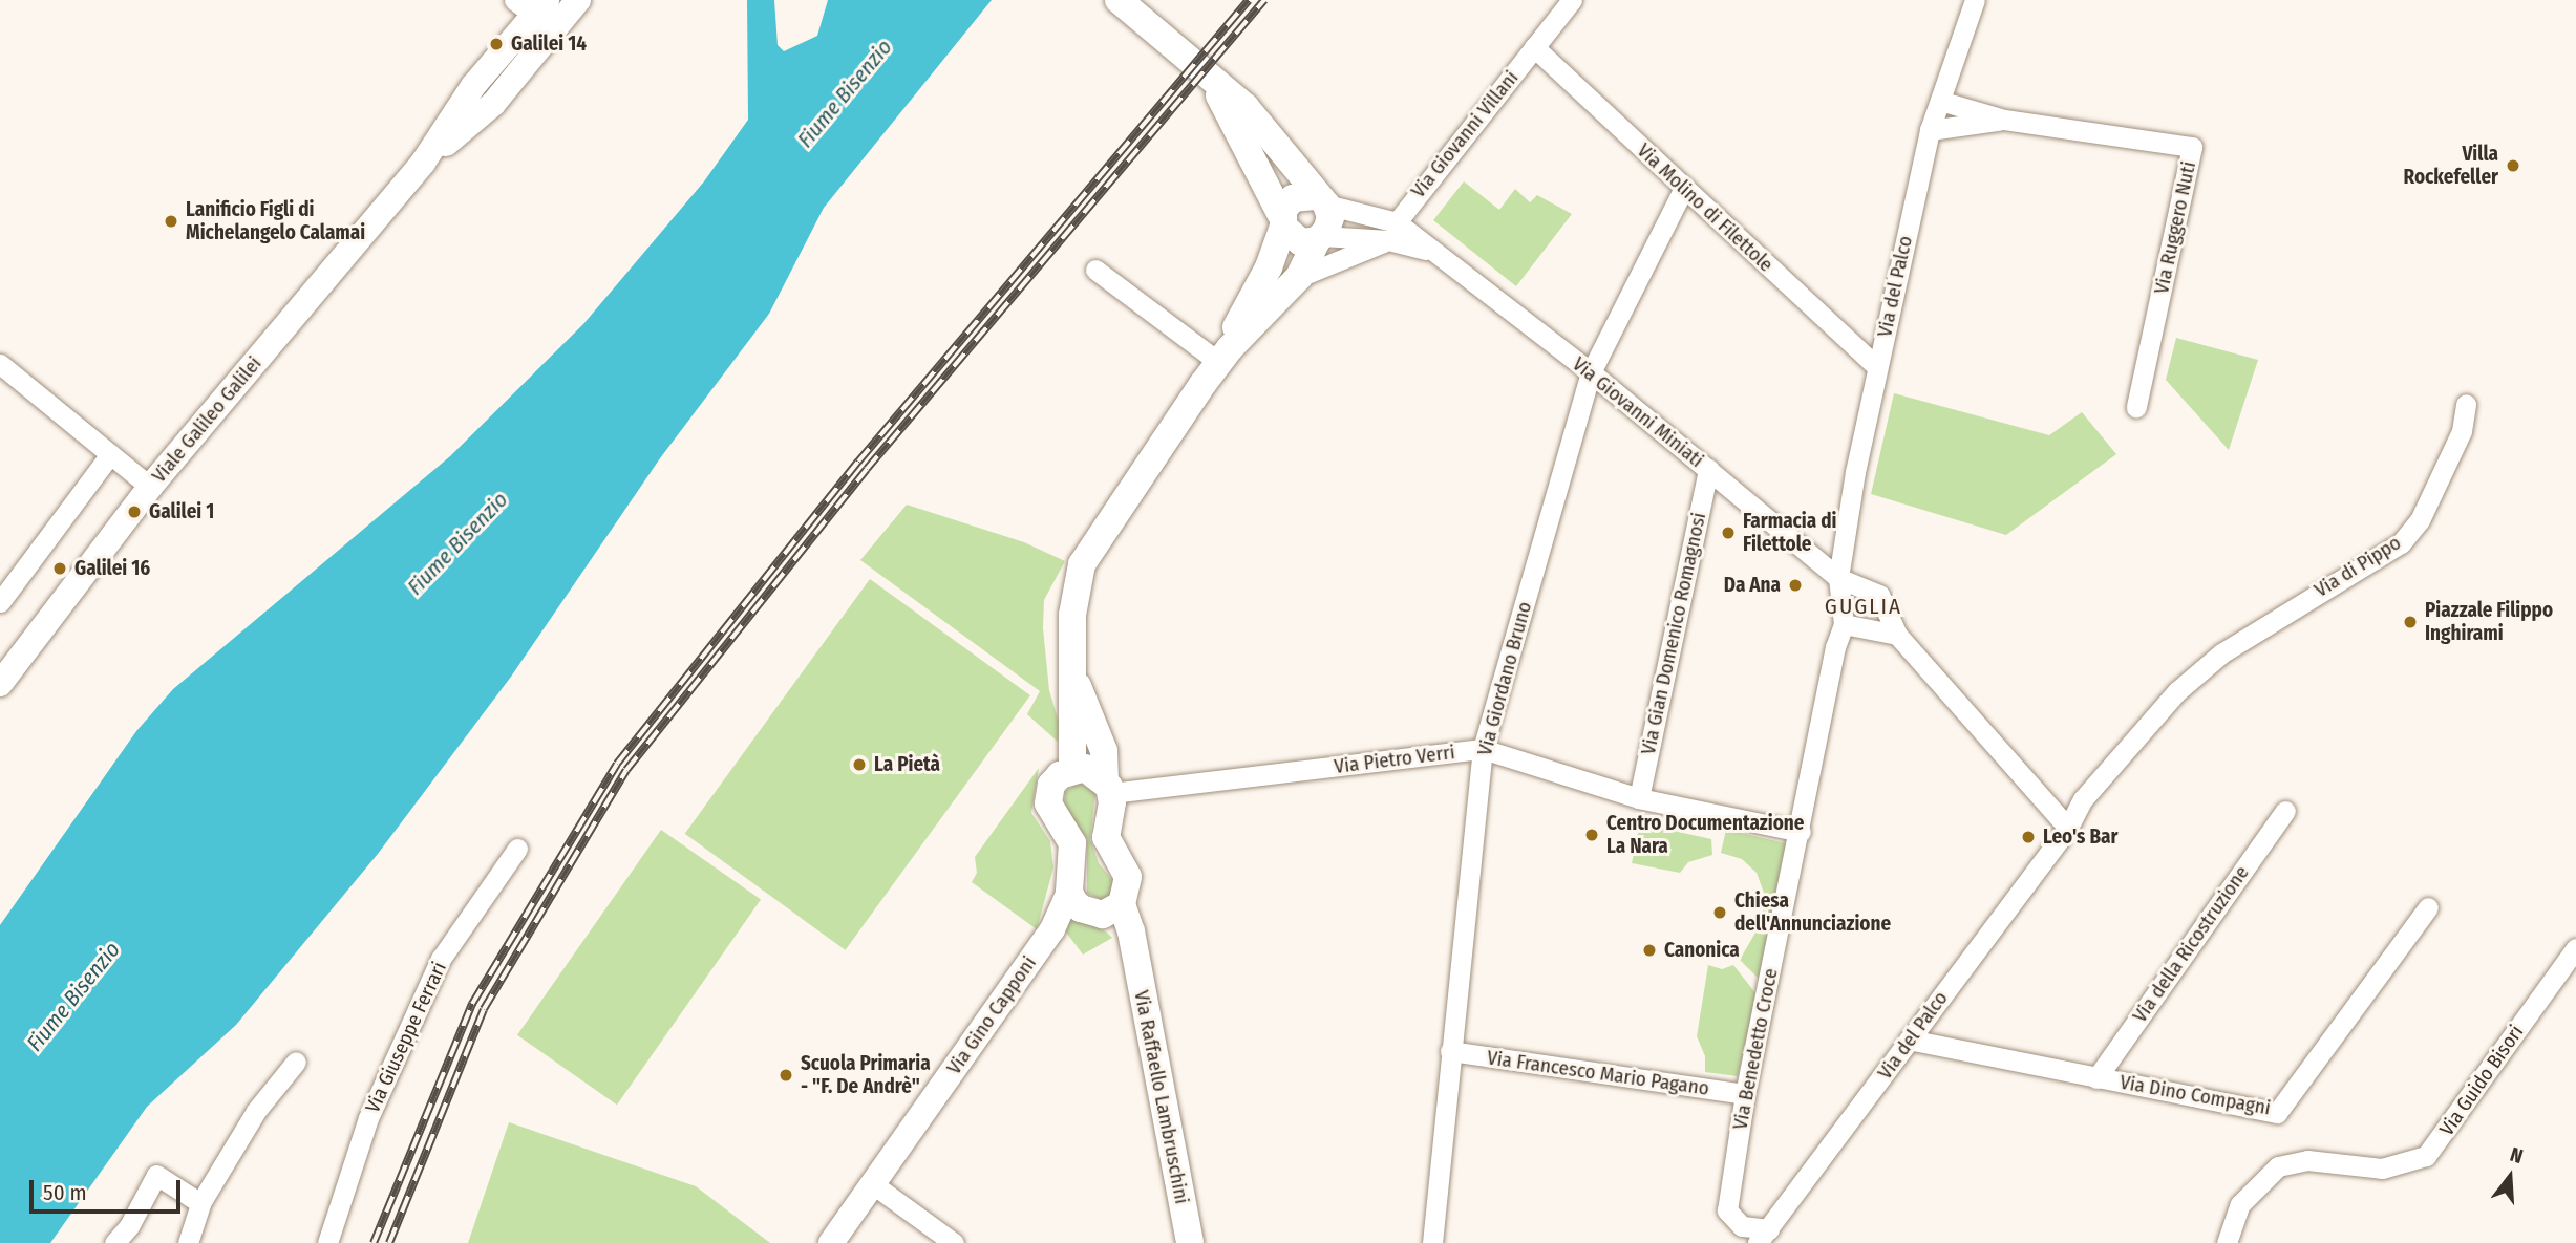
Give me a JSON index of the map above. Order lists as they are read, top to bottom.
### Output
{
  "streets": {
    "main road": ["Via Giovanni Miniati", "Via Raffaello Lambruschini"],
    "street": [
      "Via Giovanni Villani",
      "Via Molino di Filettole",
      "Via Ruggero Nuti",
      "Via del Palco",
      "Viale Galileo Galilei",
      "Via di Pippo",
      "Via Gian Domenico Romagnosi",
      "Via Giordano Bruno",
      "Via Pietro Verri",
      "Via della Ricostruzione",
      "Via Gino Capponi",
      "Via Giuseppe Ferrari",
      "Via Benedetto Croce",
      "Via Francesco Mario Pagano",
      "Via Guido Bisori",
      "Via Dino Compagni"
    ]
  },
  "crossings": [
    ["Via Giovanni Villani", "Via Molino di Filettole"],
    ["Via Giovanni Villani", "Via Giovanni Miniati"],
    ["Via Molino di Filettole", "Via del Palco"],
    ["Via Molino di Filettole", "Via Giordano Bruno"],
    ["Via Ruggero Nuti", "Via del Palco"],
    ["Via del Palco", "Via Giovanni Miniati"],
    ["Via del Palco", "Via di Pippo"],
    ["Via del Palco", "Via Benedetto Croce"],
    ["Via del Palco", "Via Dino Compagni"],
    ["Via Giovanni Miniati", "Via Gian Domenico Romagnosi"],
    ["Via Giovanni Miniati", "Via Giordano Bruno"],
    ["Via Gian Domenico Romagnosi", "Via Pietro Verri"],
    ["Via Giordano Bruno", "Via Pietro Verri"],
    ["Via Giordano Bruno", "Via Francesco Mario Pagano"],
    ["Via Pietro Verri", "Via Benedetto Croce"],
    ["Via della Ricostruzione", "Via Dino Compagni"],
    ["Via Benedetto Croce", "Via Francesco Mario Pagano"]
  ],
  "districts": ["GUGLIA"],
  "water": ["Fiume Bisenzio"],
  "places": [
    "Galilei 14",
    "Villa Rockefeller",
    "Lanificio Figli di Michelangelo Calamai",
    "Galilei 1",
    "Farmacia di Filettole",
    "Galilei 16",
    "Da Ana",
    "Piazzale Filippo Inghirami",
    "La Pietà",
    "Centro Documentazione La Nara",
    "Leo's Bar",
    "Chiesa dell'Annunciazione",
    "Canonica",
    "Scuola Primaria - \"F. De Andrè\""
  ],
  "scale_bar": "50 m",
  "north": "top"
}
